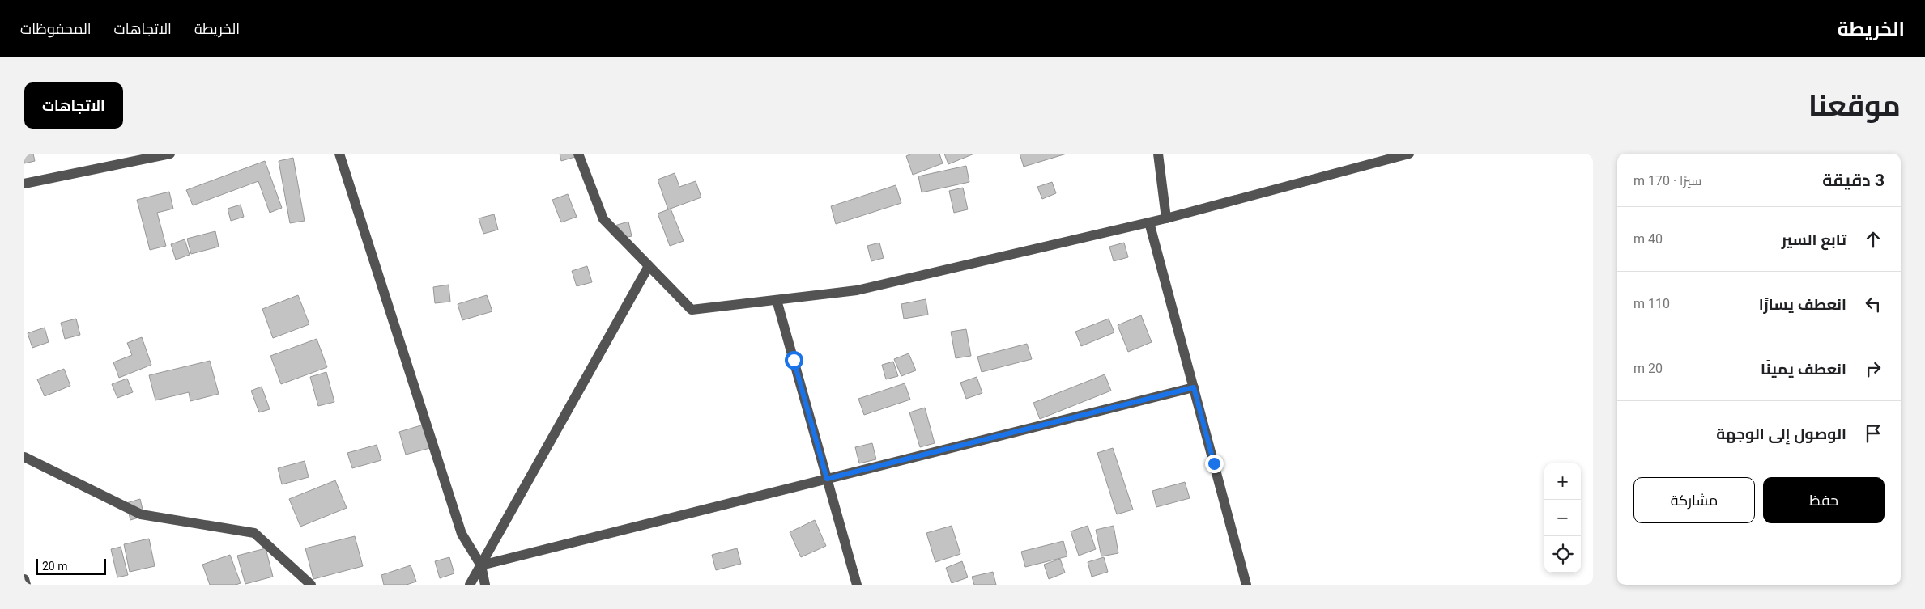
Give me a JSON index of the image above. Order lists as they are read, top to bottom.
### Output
{
  "scale_bar": "20 m",
  "page": {
    "header": "الخريطة",
    "nav": ["الخريطة", "الاتجاهات", "المحفوظات"],
    "title": "موقعنا",
    "buttons": [
      "الاتجاهات",
      ["حفظ", "مشاركة"]
    ],
    "heading": ["3 دقيقة", "سيرًا · 170 m"],
    "list": [
      ["تابع السير", "40 m"],
      ["انعطف يسارًا", "110 m"],
      ["انعطف يمينًا", "20 m"],
      "الوصول إلى الوجهة"
    ],
    "map_buttons": ["+", "−"],
    "scale": "20 m"
  }
}
